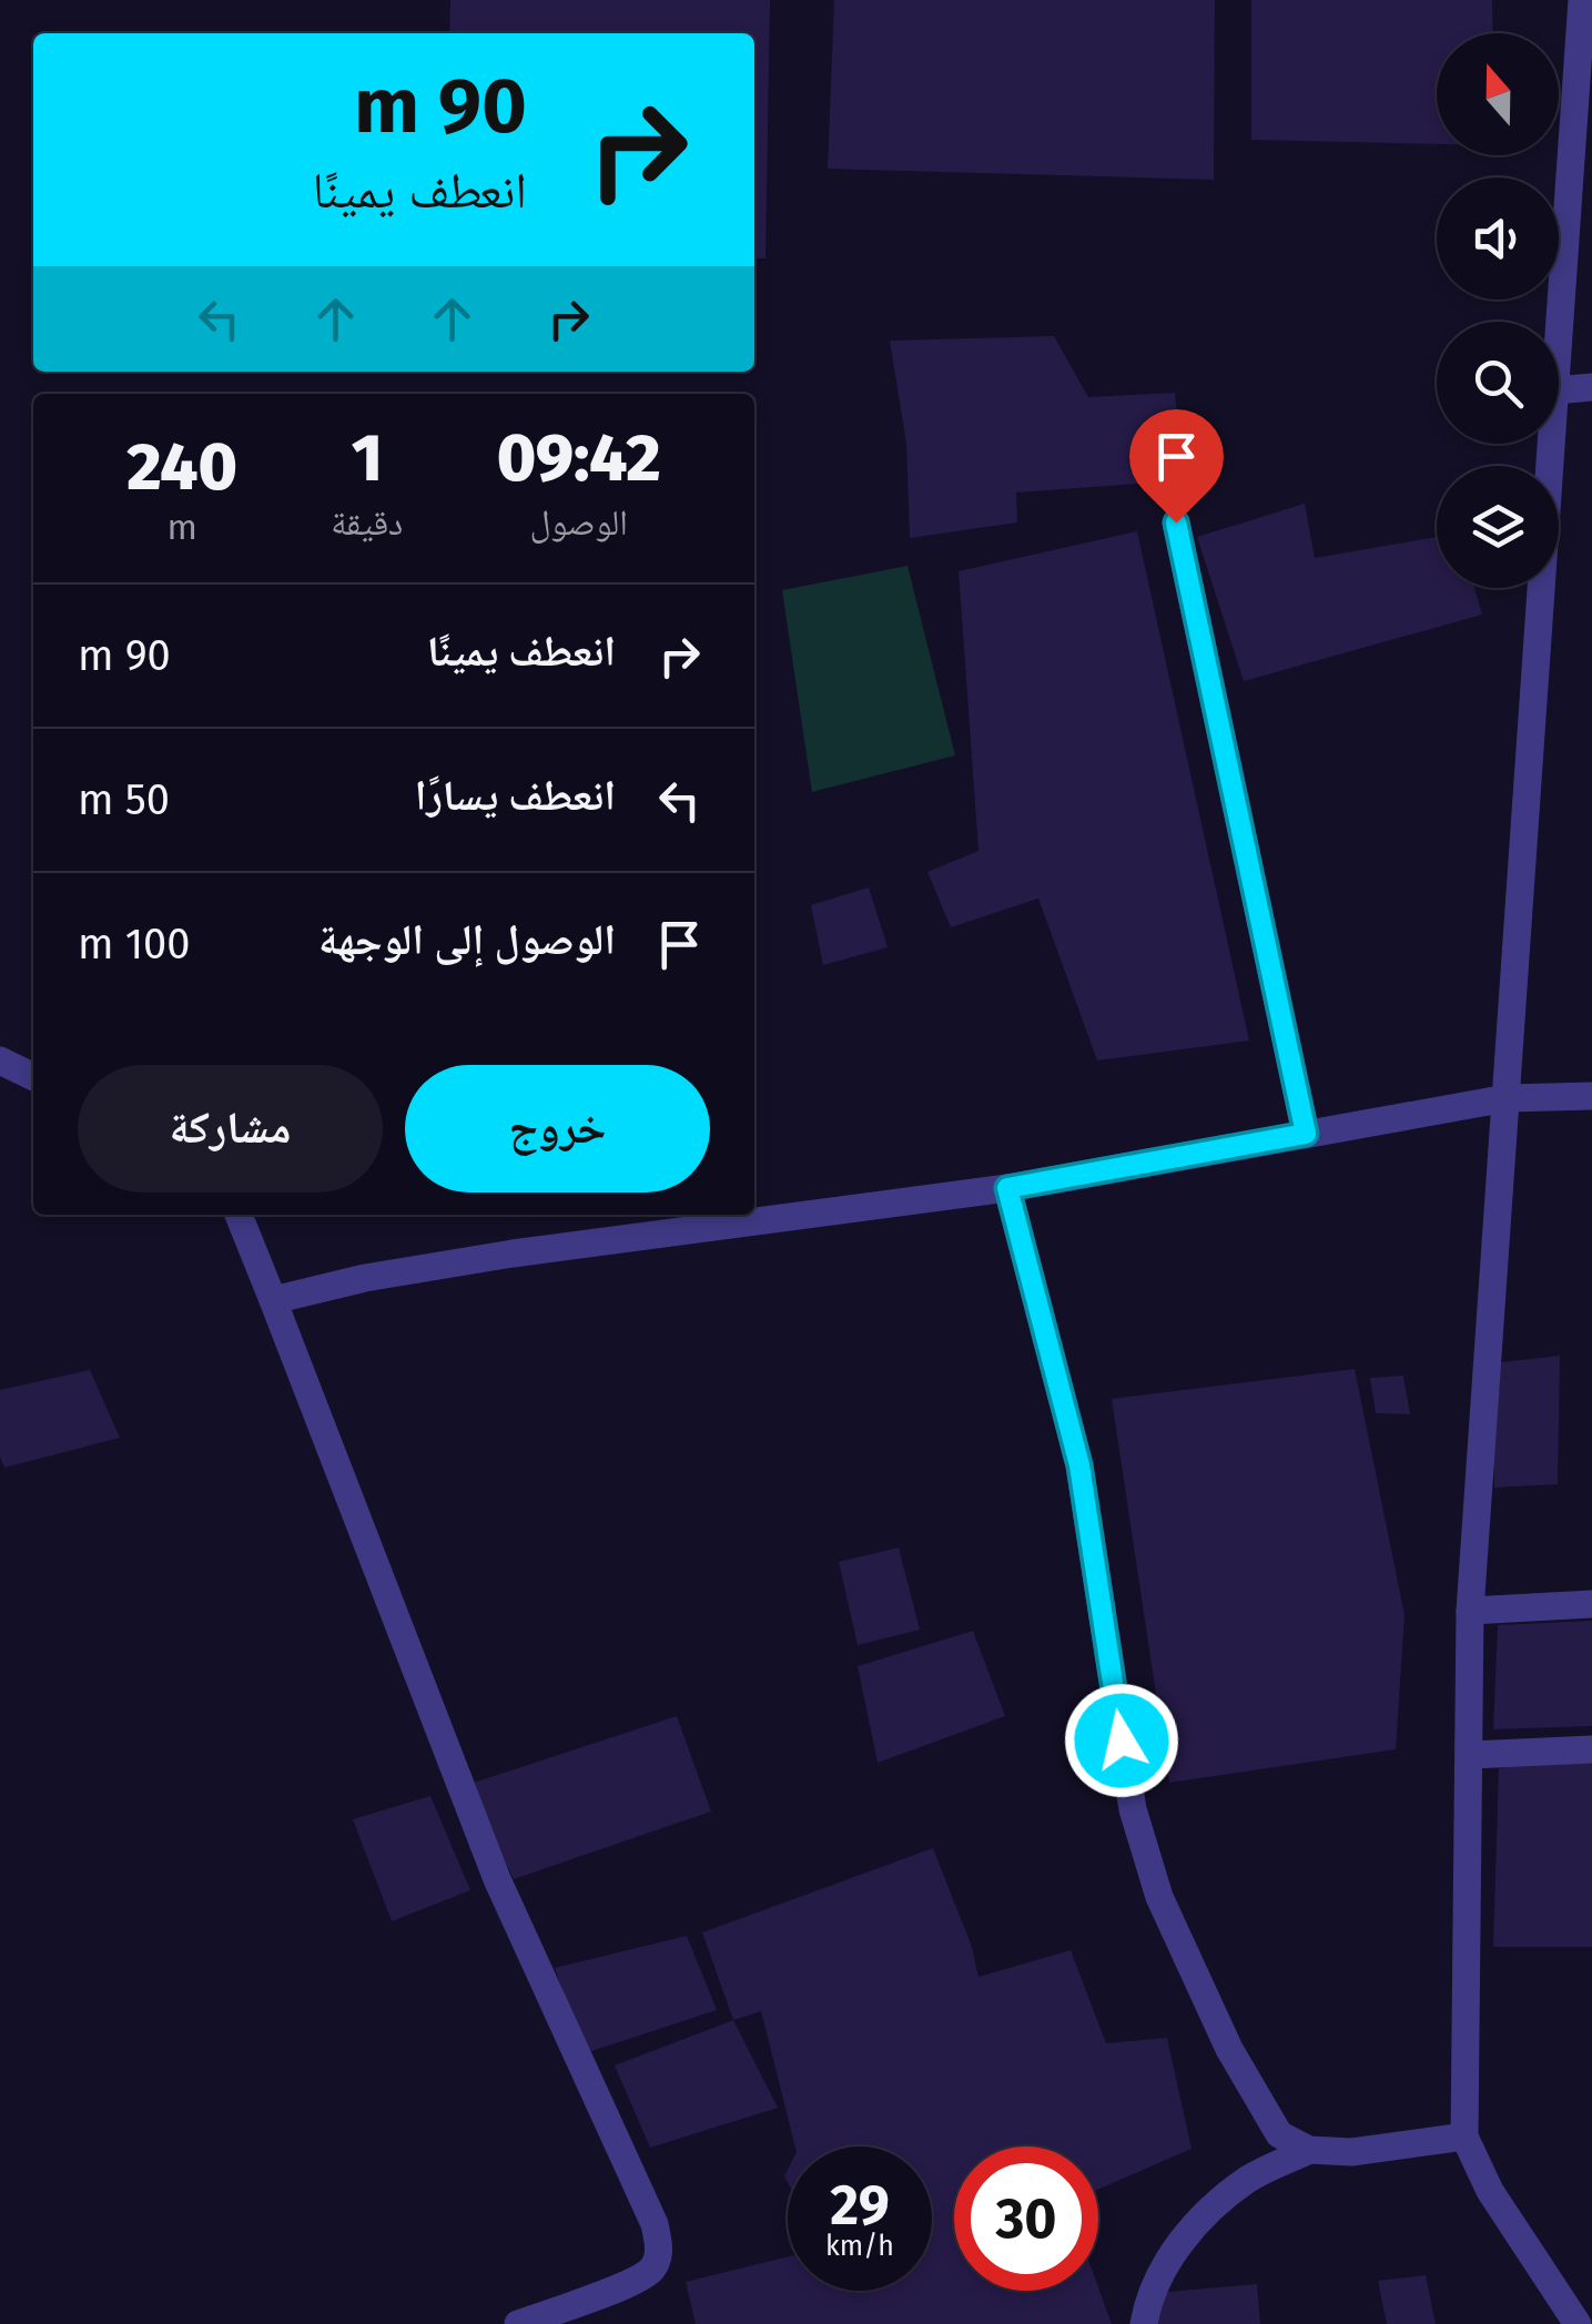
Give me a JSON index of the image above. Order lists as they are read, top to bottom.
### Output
{
  "north": "top",
  "page": {
    "turn": ["90 m", "انعطف يمينًا"],
    "eta": [
      "09:42",
      "الوصول",
      "1",
      "دقيقة",
      "240",
      "m"
    ],
    "list": [
      {
        "name": "انعطف يمينًا",
        "value": "90 m"
      },
      {
        "name": "انعطف يسارًا",
        "value": "50 m"
      },
      {
        "name": "الوصول إلى الوجهة",
        "value": "100 m"
      }
    ],
    "buttons": ["خروج", "مشاركة"],
    "speed": "29 km/h",
    "limit": "30"
  }
}
